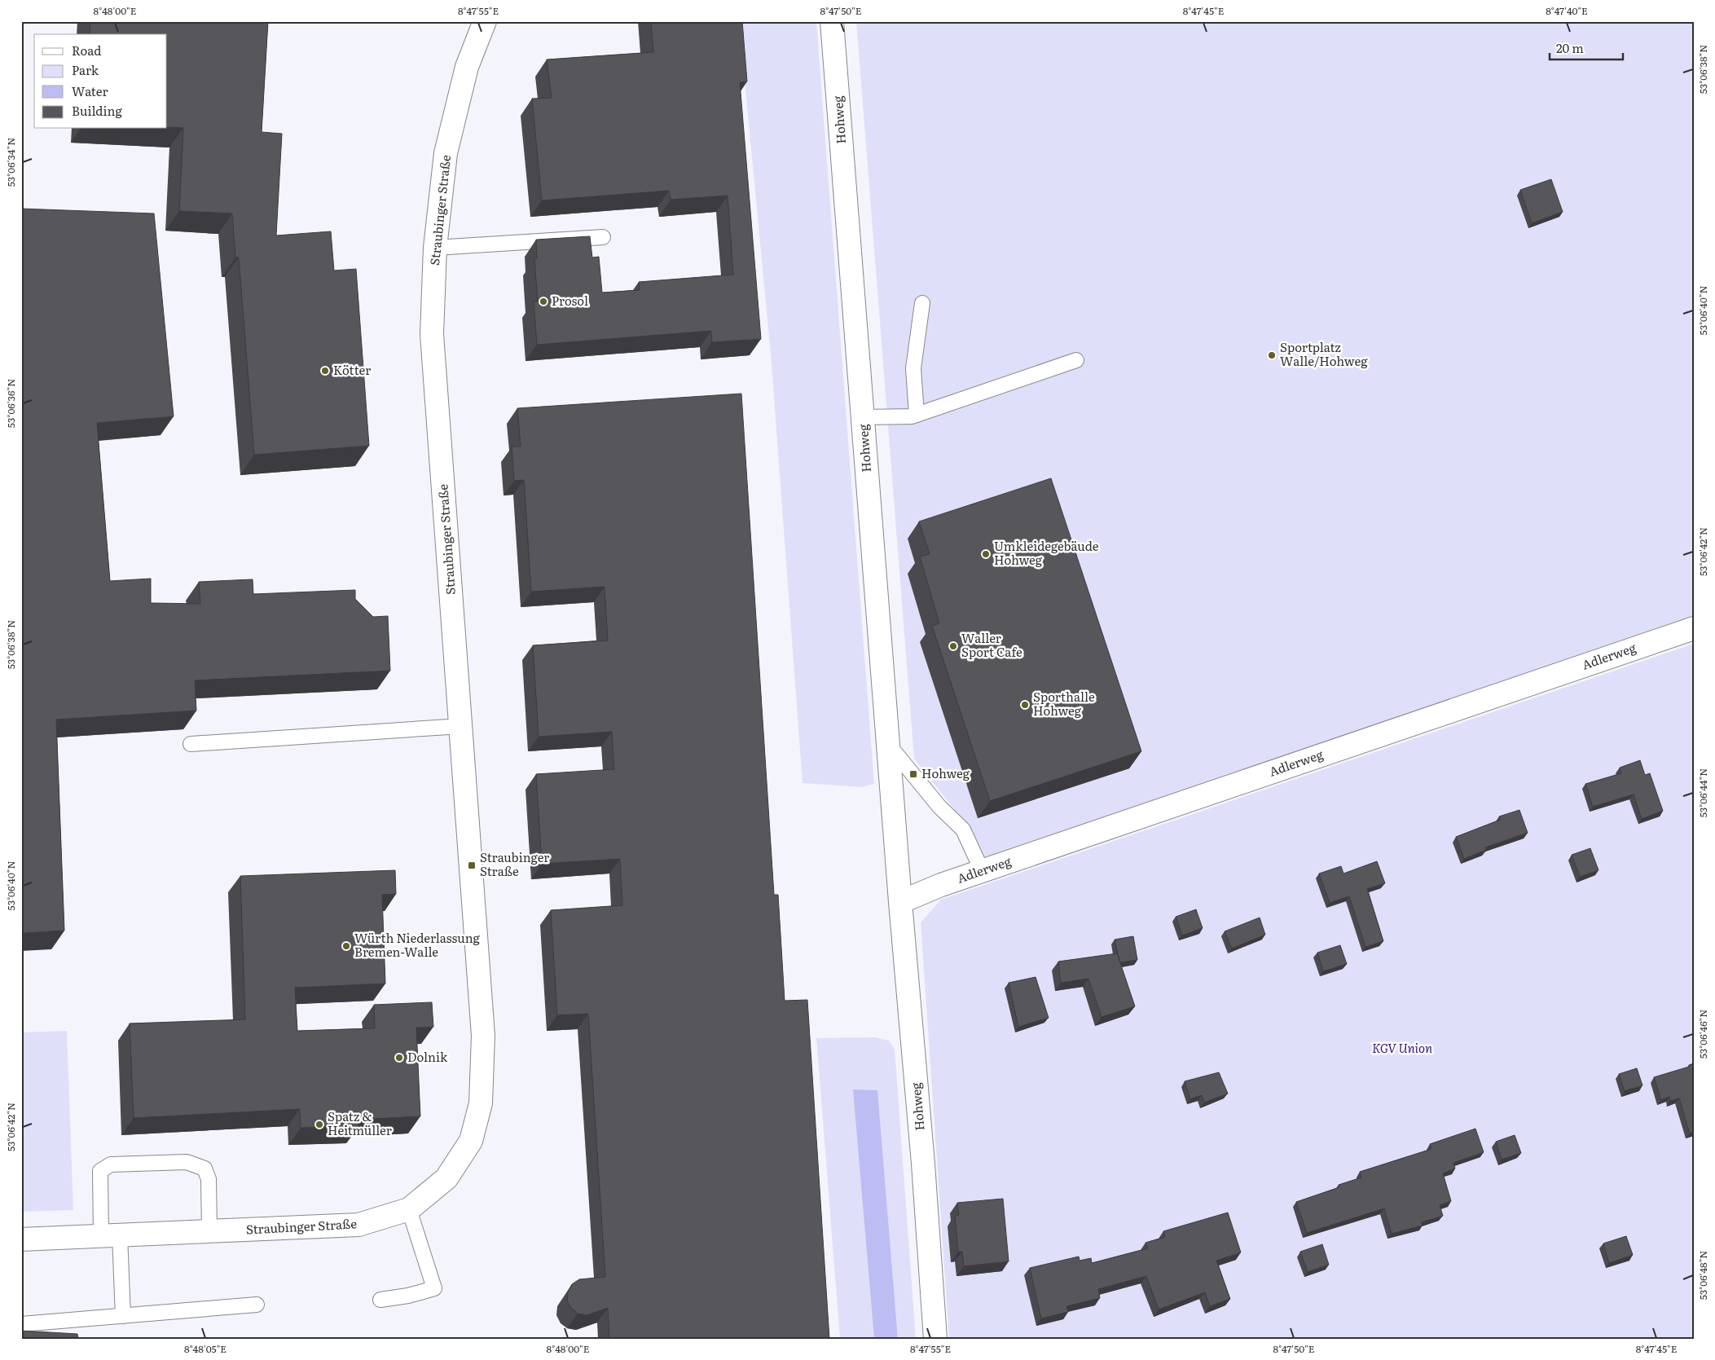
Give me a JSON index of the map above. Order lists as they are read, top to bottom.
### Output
{
  "streets": {
    "street": ["Hohweg", "Straubinger Straße", "Adlerweg"]
  },
  "crossings": [
    ["Hohweg", "Adlerweg"]
  ],
  "parks": ["KGV Union"],
  "places": {
    "other": [
      "Prosol",
      "Sportplatz Walle/Hohweg",
      "Kötter",
      "Umkleidegebäude Hohweg",
      "Waller Sport Cafe",
      "Sporthalle Hohweg",
      "Würth Niederlassung Bremen-Walle",
      "Dolnik",
      "Spatz & Heitmüller"
    ],
    "transit": ["Hohweg", "Straubinger Straße"]
  },
  "legend": [
    "Road",
    "Park",
    "Water",
    "Building"
  ],
  "scale_bar": "20 m",
  "coordinates": [
    "8°48'00\"E",
    "8°47'55\"E",
    "8°47'50\"E",
    "8°47'45\"E",
    "8°47'40\"E",
    "53°06'38\"N",
    "53°06'34\"N",
    "53°06'40\"N",
    "53°06'36\"N",
    "53°06'42\"N",
    "53°06'44\"N",
    "53°06'46\"N",
    "53°06'48\"N",
    "8°48'05\"E"
  ]
}
